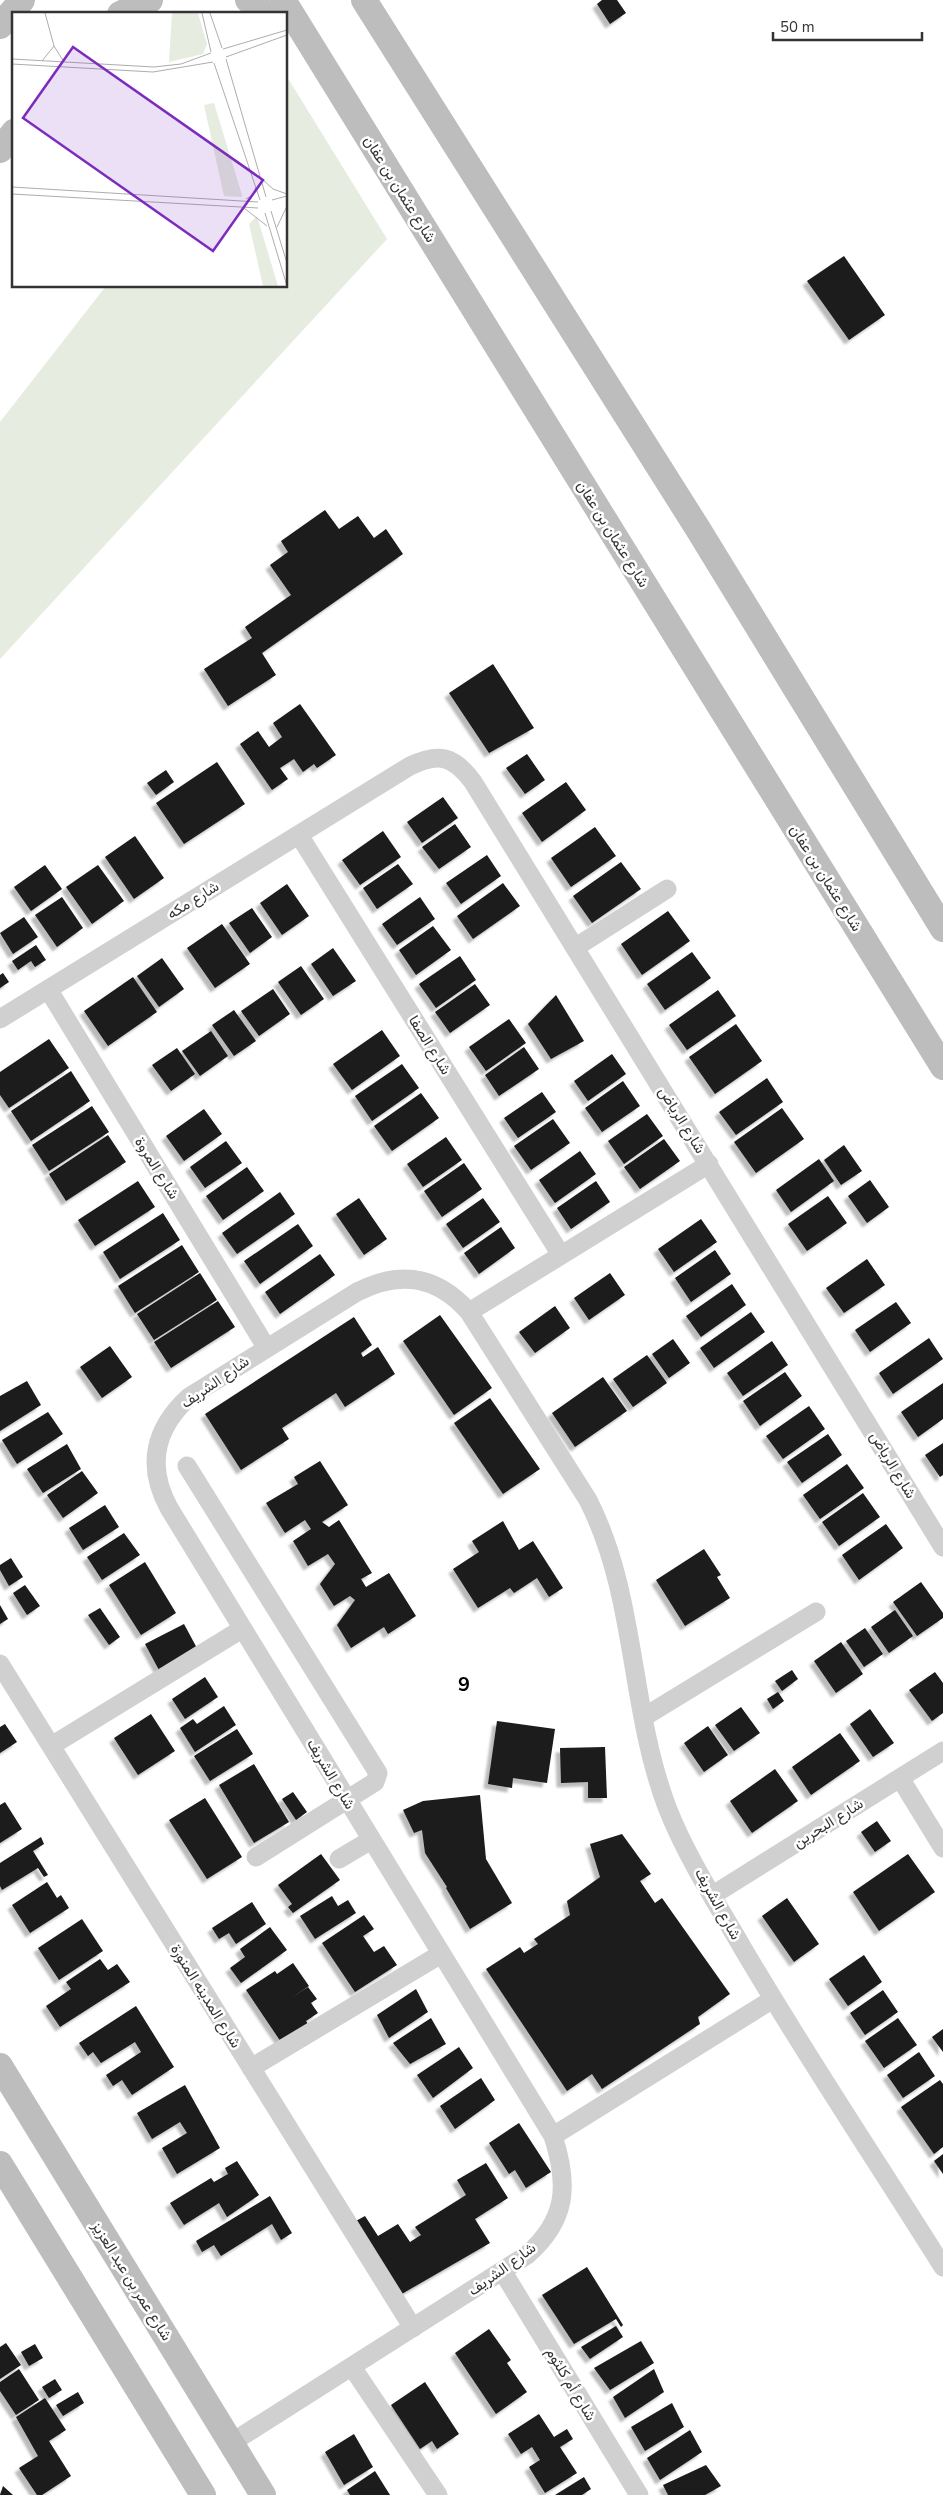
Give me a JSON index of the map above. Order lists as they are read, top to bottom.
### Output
{
  "streets": {
    "main road": ["شارع عثمان بن عفان", "شارع عمر بن عبد العزيز"],
    "street": [
      "شارع مكه",
      "شارع الصفا",
      "شارع الرياض",
      "شارع المروة",
      "شارع الشريف",
      "شارع البحرين",
      "شارع المدينه المنورة",
      "شارع أم كلثوم"
    ]
  },
  "crossings": [
    ["شارع مكه", "شارع الصفا"],
    ["شارع مكه", "شارع الرياض"],
    ["شارع مكه", "شارع المروة"],
    ["شارع المروة", "شارع الشريف"],
    ["شارع الشريف", "شارع البحرين"],
    ["شارع الشريف", "شارع المدينه المنورة"],
    ["شارع الشريف", "شارع عمر بن عبد العزيز"],
    ["شارع الشريف", "شارع أم كلثوم"]
  ],
  "districts": ["9"],
  "scale_bar": "50 m"
}
